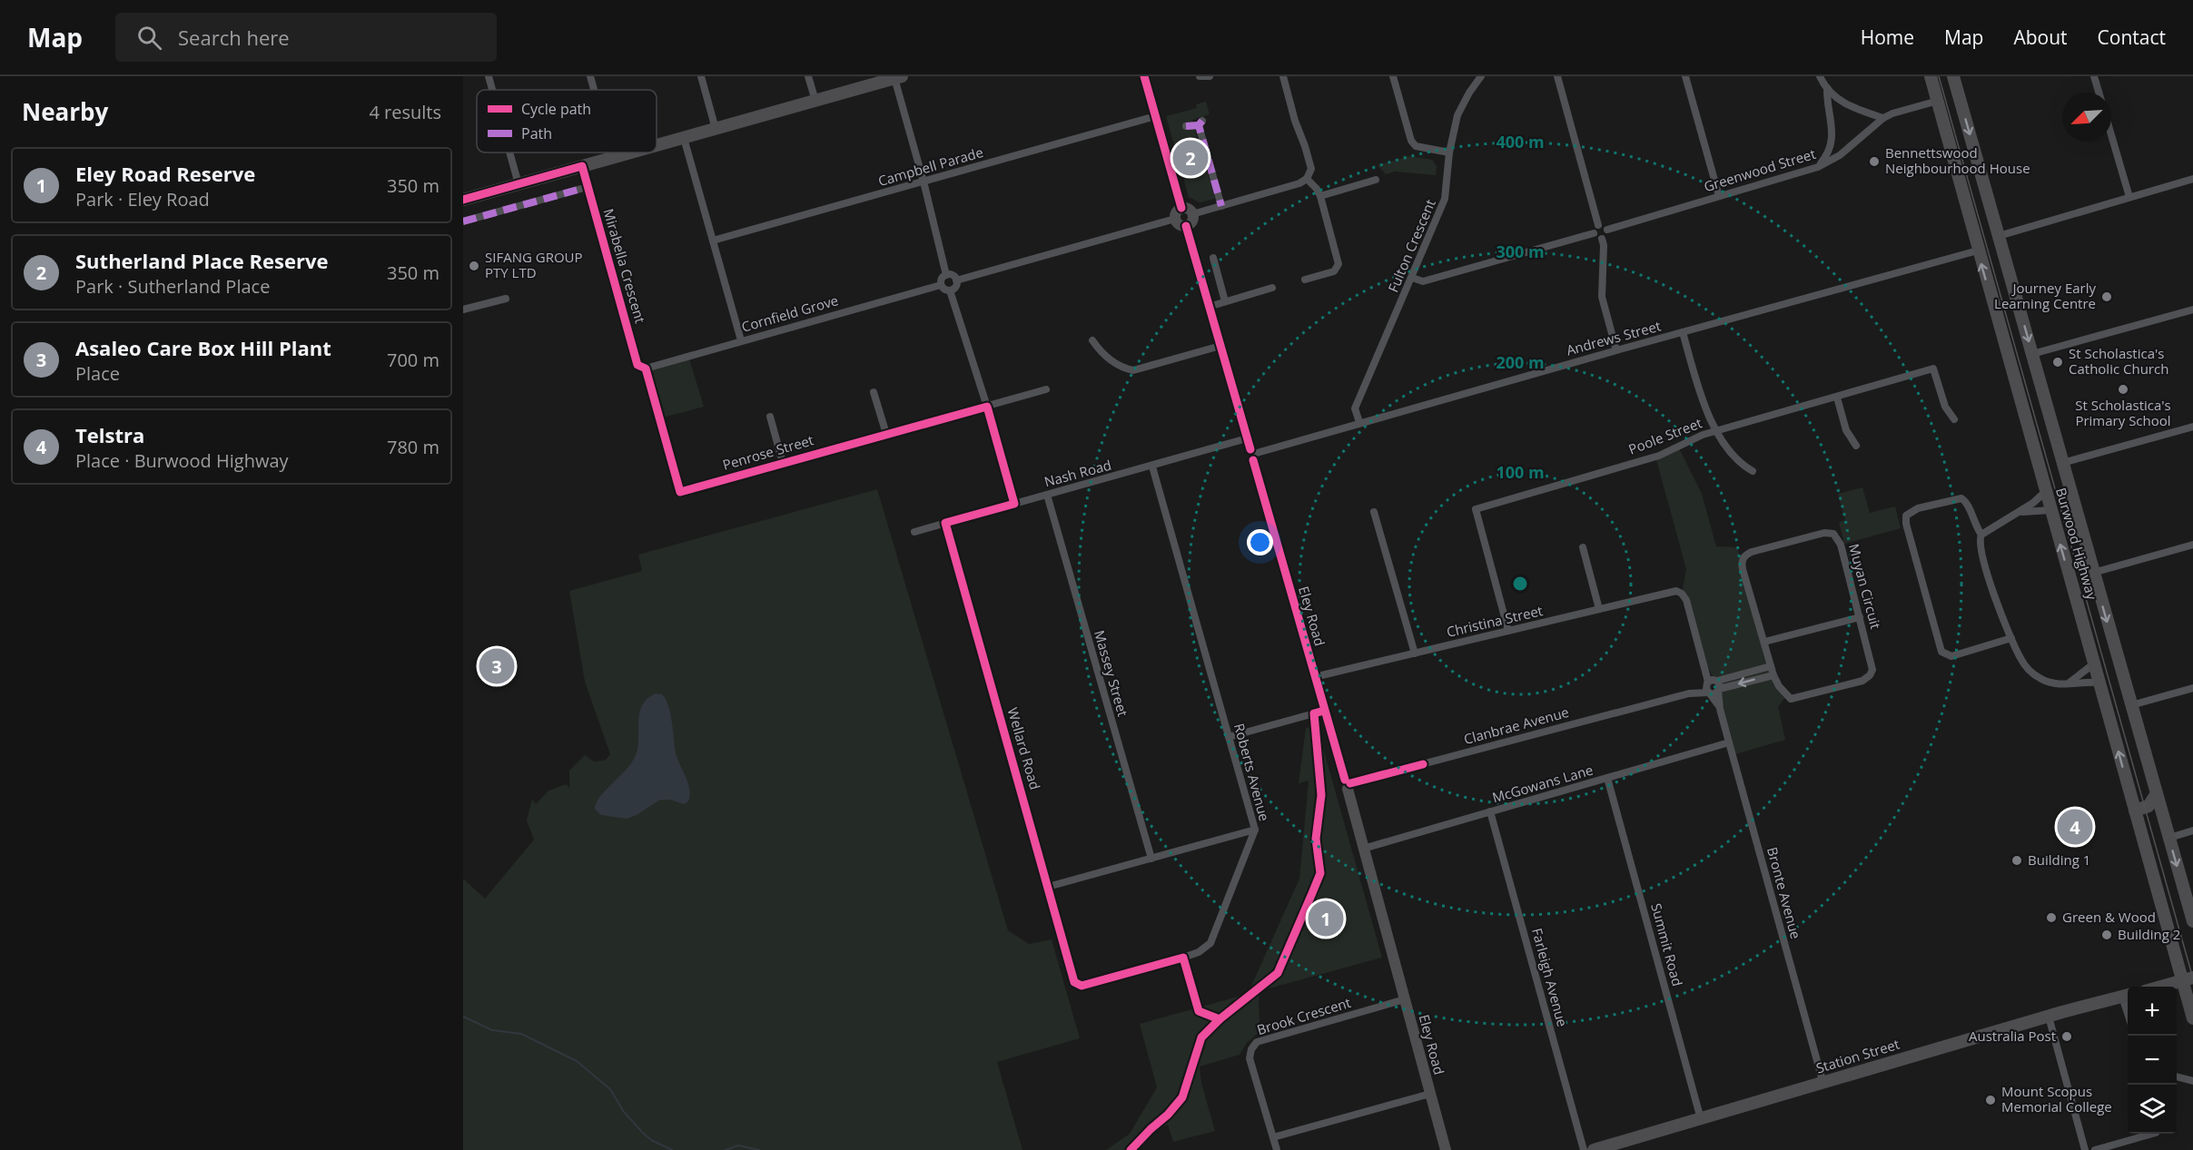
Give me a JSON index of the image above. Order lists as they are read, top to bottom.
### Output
{
  "streets": {
    "main road": ["Burwood Highway", "Eley Road", "Station Street"],
    "street": [
      "Campbell Parade",
      "Greenwood Street",
      "Fulton Crescent",
      "Mirabella Crescent",
      "Cornfield Grove",
      "Andrews Street",
      "Poole Street",
      "Penrose Street",
      "Nash Road",
      "Muyan Circuit",
      "Christina Street",
      "Massey Street",
      "Clanbrae Avenue",
      "Wellard Road",
      "Roberts Avenue",
      "McGowans Lane",
      "Bronte Avenue",
      "Summit Road",
      "Farleigh Avenue",
      "Brook Crescent"
    ]
  },
  "crossings": [
    ["Greenwood Street", "Burwood Highway"],
    ["Fulton Crescent", "Andrews Street"],
    ["Mirabella Crescent", "Cornfield Grove"],
    ["Mirabella Crescent", "Penrose Street"],
    ["Cornfield Grove", "Penrose Street"],
    ["Andrews Street", "Nash Road"],
    ["Andrews Street", "Burwood Highway"],
    ["Andrews Street", "Eley Road"],
    ["Poole Street", "Christina Street"],
    ["Nash Road", "Eley Road"],
    ["Nash Road", "Massey Street"],
    ["Nash Road", "Wellard Road"],
    ["Nash Road", "Roberts Avenue"],
    ["Eley Road", "Christina Street"],
    ["Eley Road", "Clanbrae Avenue"],
    ["Eley Road", "McGowans Lane"],
    ["Eley Road", "Brook Crescent"],
    ["Christina Street", "Bronte Avenue"],
    ["Clanbrae Avenue", "Bronte Avenue"],
    ["Wellard Road", "Roberts Avenue"],
    ["McGowans Lane", "Bronte Avenue"],
    ["McGowans Lane", "Summit Road"],
    ["McGowans Lane", "Farleigh Avenue"],
    ["Bronte Avenue", "Station Street"],
    ["Summit Road", "Station Street"]
  ],
  "places": [
    "Bennettswood Neighbourhood House",
    "SIFANG GROUP PTY LTD",
    "Journey Early Learning Centre",
    "St Scholastica's Catholic Church",
    "St Scholastica's Primary School",
    "Building 1",
    "Green & Wood",
    "Building 2",
    "Australia Post",
    "Mount Scopus Memorial College"
  ],
  "legend": ["Cycle path", "Path"],
  "north": "bottom left",
  "page": {
    "header": "Map",
    "search": "Search here",
    "nav": [
      "Home",
      "Map",
      "About",
      "Contact"
    ],
    "heading": ["Nearby", "4 results"],
    "pins": [
      "2",
      "3",
      "4",
      "1"
    ],
    "list": [
      {
        "mark": "1",
        "name": "Eley Road Reserve",
        "note": "Park · Eley Road",
        "value": "350 m"
      },
      {
        "mark": "2",
        "name": "Sutherland Place Reserve",
        "note": "Park · Sutherland Place",
        "value": "350 m"
      },
      {
        "mark": "3",
        "name": "Asaleo Care Box Hill Plant",
        "note": "Place",
        "value": "700 m"
      },
      {
        "mark": "4",
        "name": "Telstra",
        "note": "Place · Burwood Highway",
        "value": "780 m"
      }
    ],
    "map_buttons": ["+", "−"]
  },
  "rings": [
    "400 m",
    "300 m",
    "200 m",
    "100 m"
  ]
}
